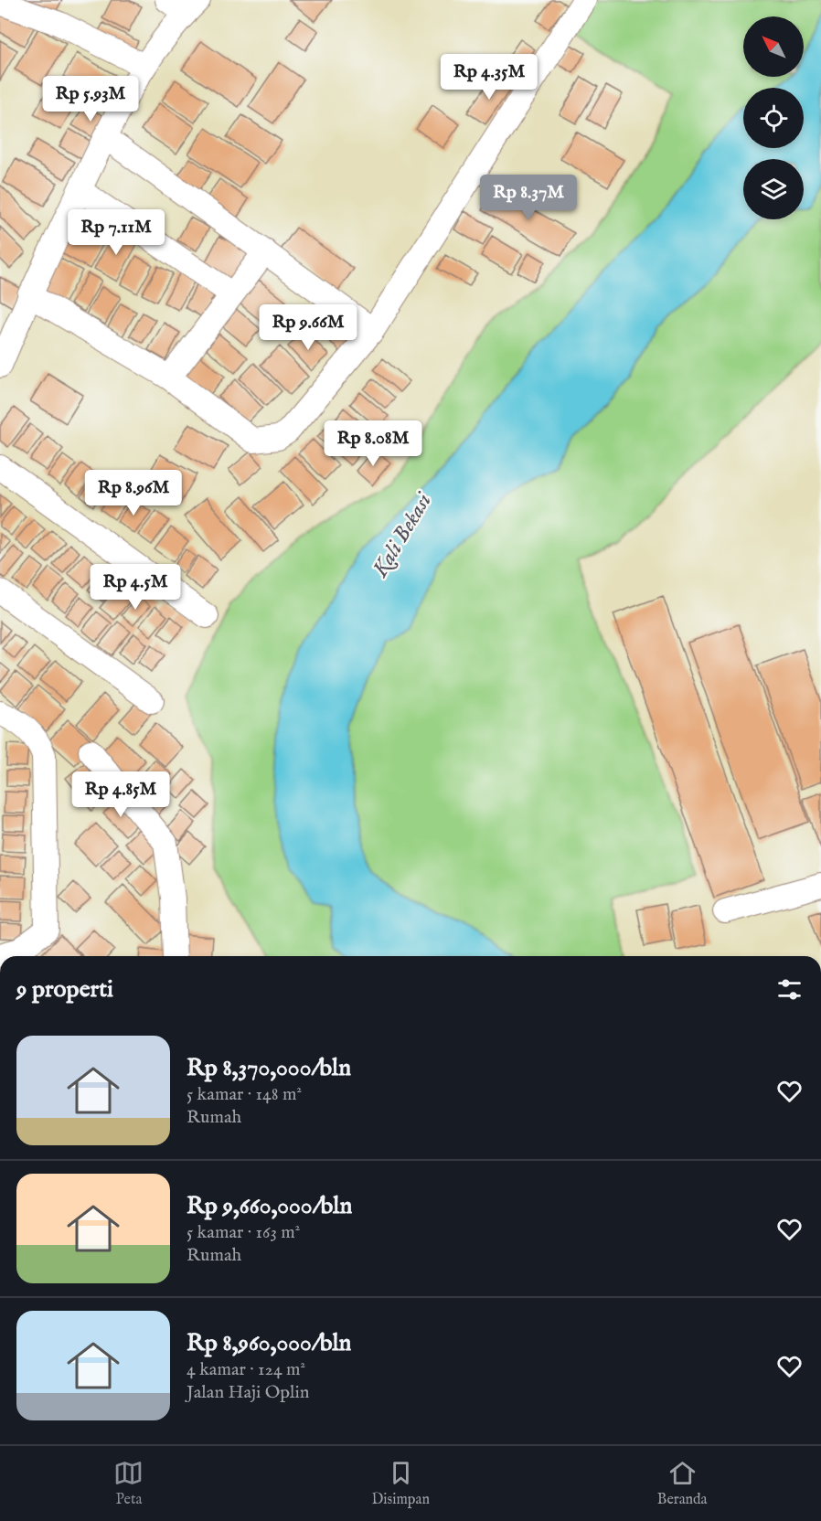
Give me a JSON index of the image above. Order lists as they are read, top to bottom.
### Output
{
  "water": ["Kali Bekasi"],
  "north": "top left",
  "page": {
    "price": [
      "Rp 4.35M",
      "Rp 5.93M",
      "Rp 8.37M",
      "Rp 7.11M",
      "Rp 9.66M",
      "Rp 8.08M",
      "Rp 8.96M",
      "Rp 4.5M",
      "Rp 4.85M"
    ],
    "heading": "9 properti",
    "list": [
      {
        "name": "Rp 8,370,000/bln",
        "note": "5 kamar · 148 m² · Rumah"
      },
      {
        "name": "Rp 9,660,000/bln",
        "note": "5 kamar · 163 m² · Rumah"
      },
      {
        "name": "Rp 8,960,000/bln",
        "note": "4 kamar · 124 m² · Jalan Haji Oplin"
      }
    ],
    "tabs": ["Peta", "Disimpan", "Beranda"]
  }
}
